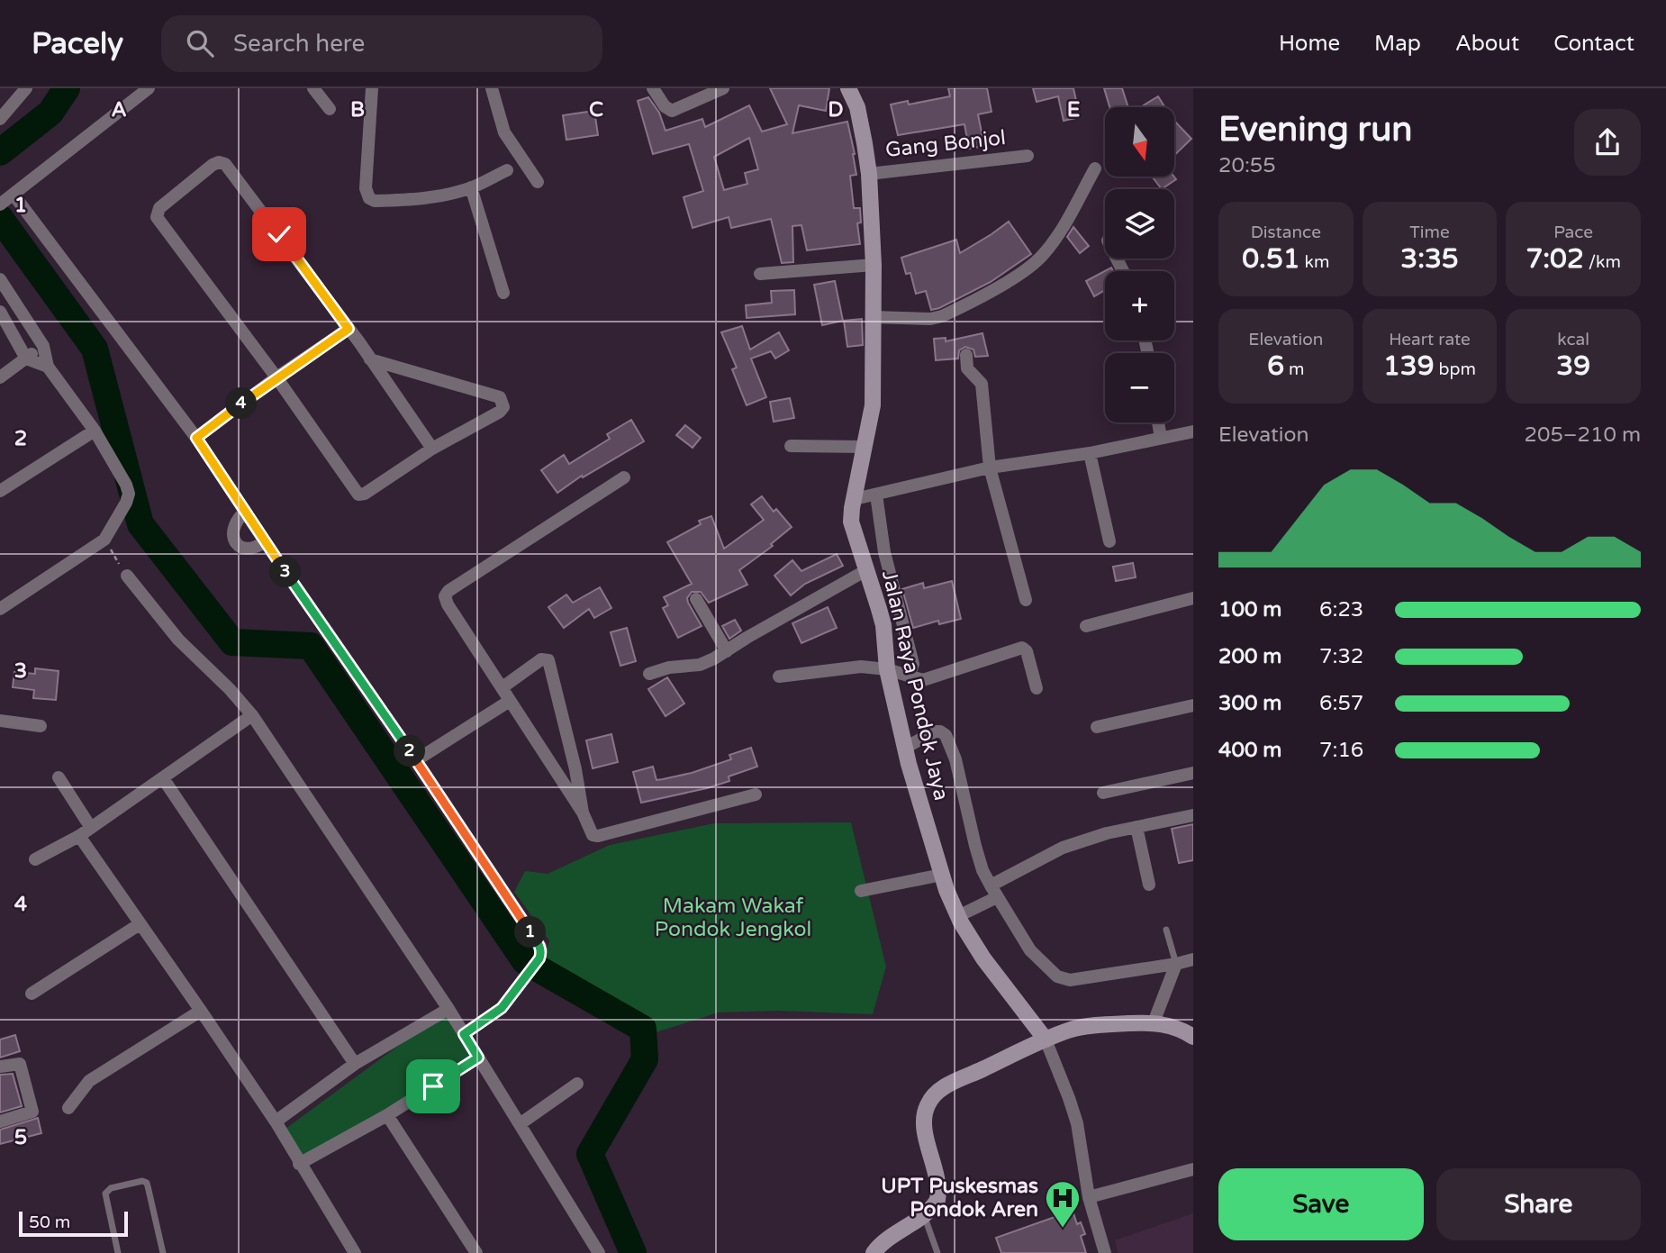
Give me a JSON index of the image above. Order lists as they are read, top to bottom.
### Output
{
  "streets": {
    "main road": ["Jalan Raya Pondok Jaya"],
    "street": ["Gang Bonjol"]
  },
  "crossings": [
    ["Gang Bonjol", "Jalan Raya Pondok Jaya"]
  ],
  "parks": ["Makam Wakaf Pondok Jengkol"],
  "places": {
    "hospital": ["UPT Puskesmas Pondok Aren"]
  },
  "scale_bar": "50 m",
  "north": "bottom",
  "page": {
    "header": "Pacely",
    "search": "Search here",
    "nav": [
      "Home",
      "Map",
      "About",
      "Contact"
    ],
    "heading": ["Evening run", "20:55"],
    "map_buttons": ["+", "−"],
    "stats": [
      ["Distance", "0.51 km"],
      ["Time", "3:35"],
      ["Pace", "7:02 /km"],
      ["Elevation", "6 m"],
      ["Heart rate", "139 bpm"],
      ["kcal", "39"]
    ],
    "pins": [
      "4",
      "3",
      "2",
      "1"
    ],
    "chart": ["Elevation", "205–210 m"],
    "list": [
      {
        "name": "100 m",
        "note": "6:23"
      },
      {
        "name": "200 m",
        "note": "7:32"
      },
      {
        "name": "300 m",
        "note": "6:57"
      },
      {
        "name": "400 m",
        "note": "7:16"
      }
    ],
    "buttons": ["Save", "Share"],
    "scale": "50 m"
  },
  "grid": {
    "columns": [
      "A",
      "B",
      "C",
      "D",
      "E"
    ],
    "rows": [
      "1",
      "2",
      "3",
      "4",
      "5"
    ]
  }
}
